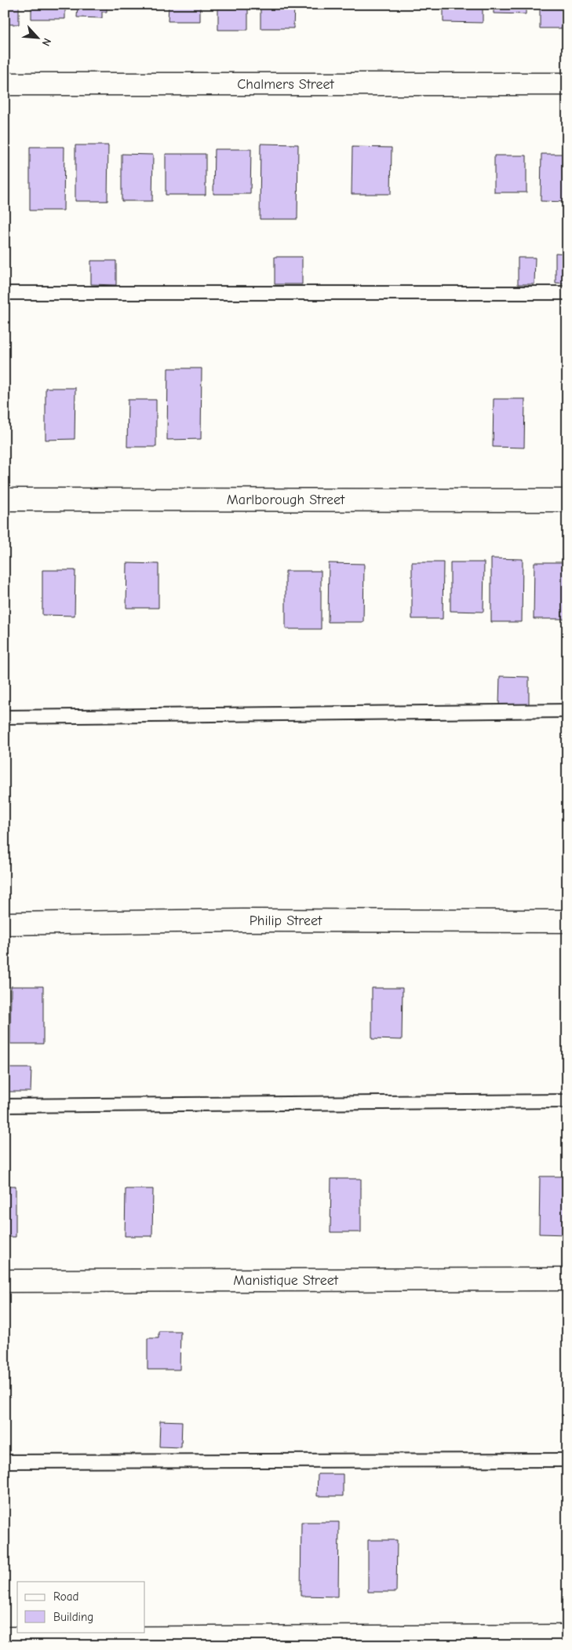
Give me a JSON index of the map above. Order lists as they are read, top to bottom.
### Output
{
  "streets": {
    "street": [
      "Chalmers Street",
      "Marlborough Street",
      "Philip Street",
      "Manistique Street"
    ]
  },
  "legend": ["Road", "Building"],
  "north": "bottom right"
}
